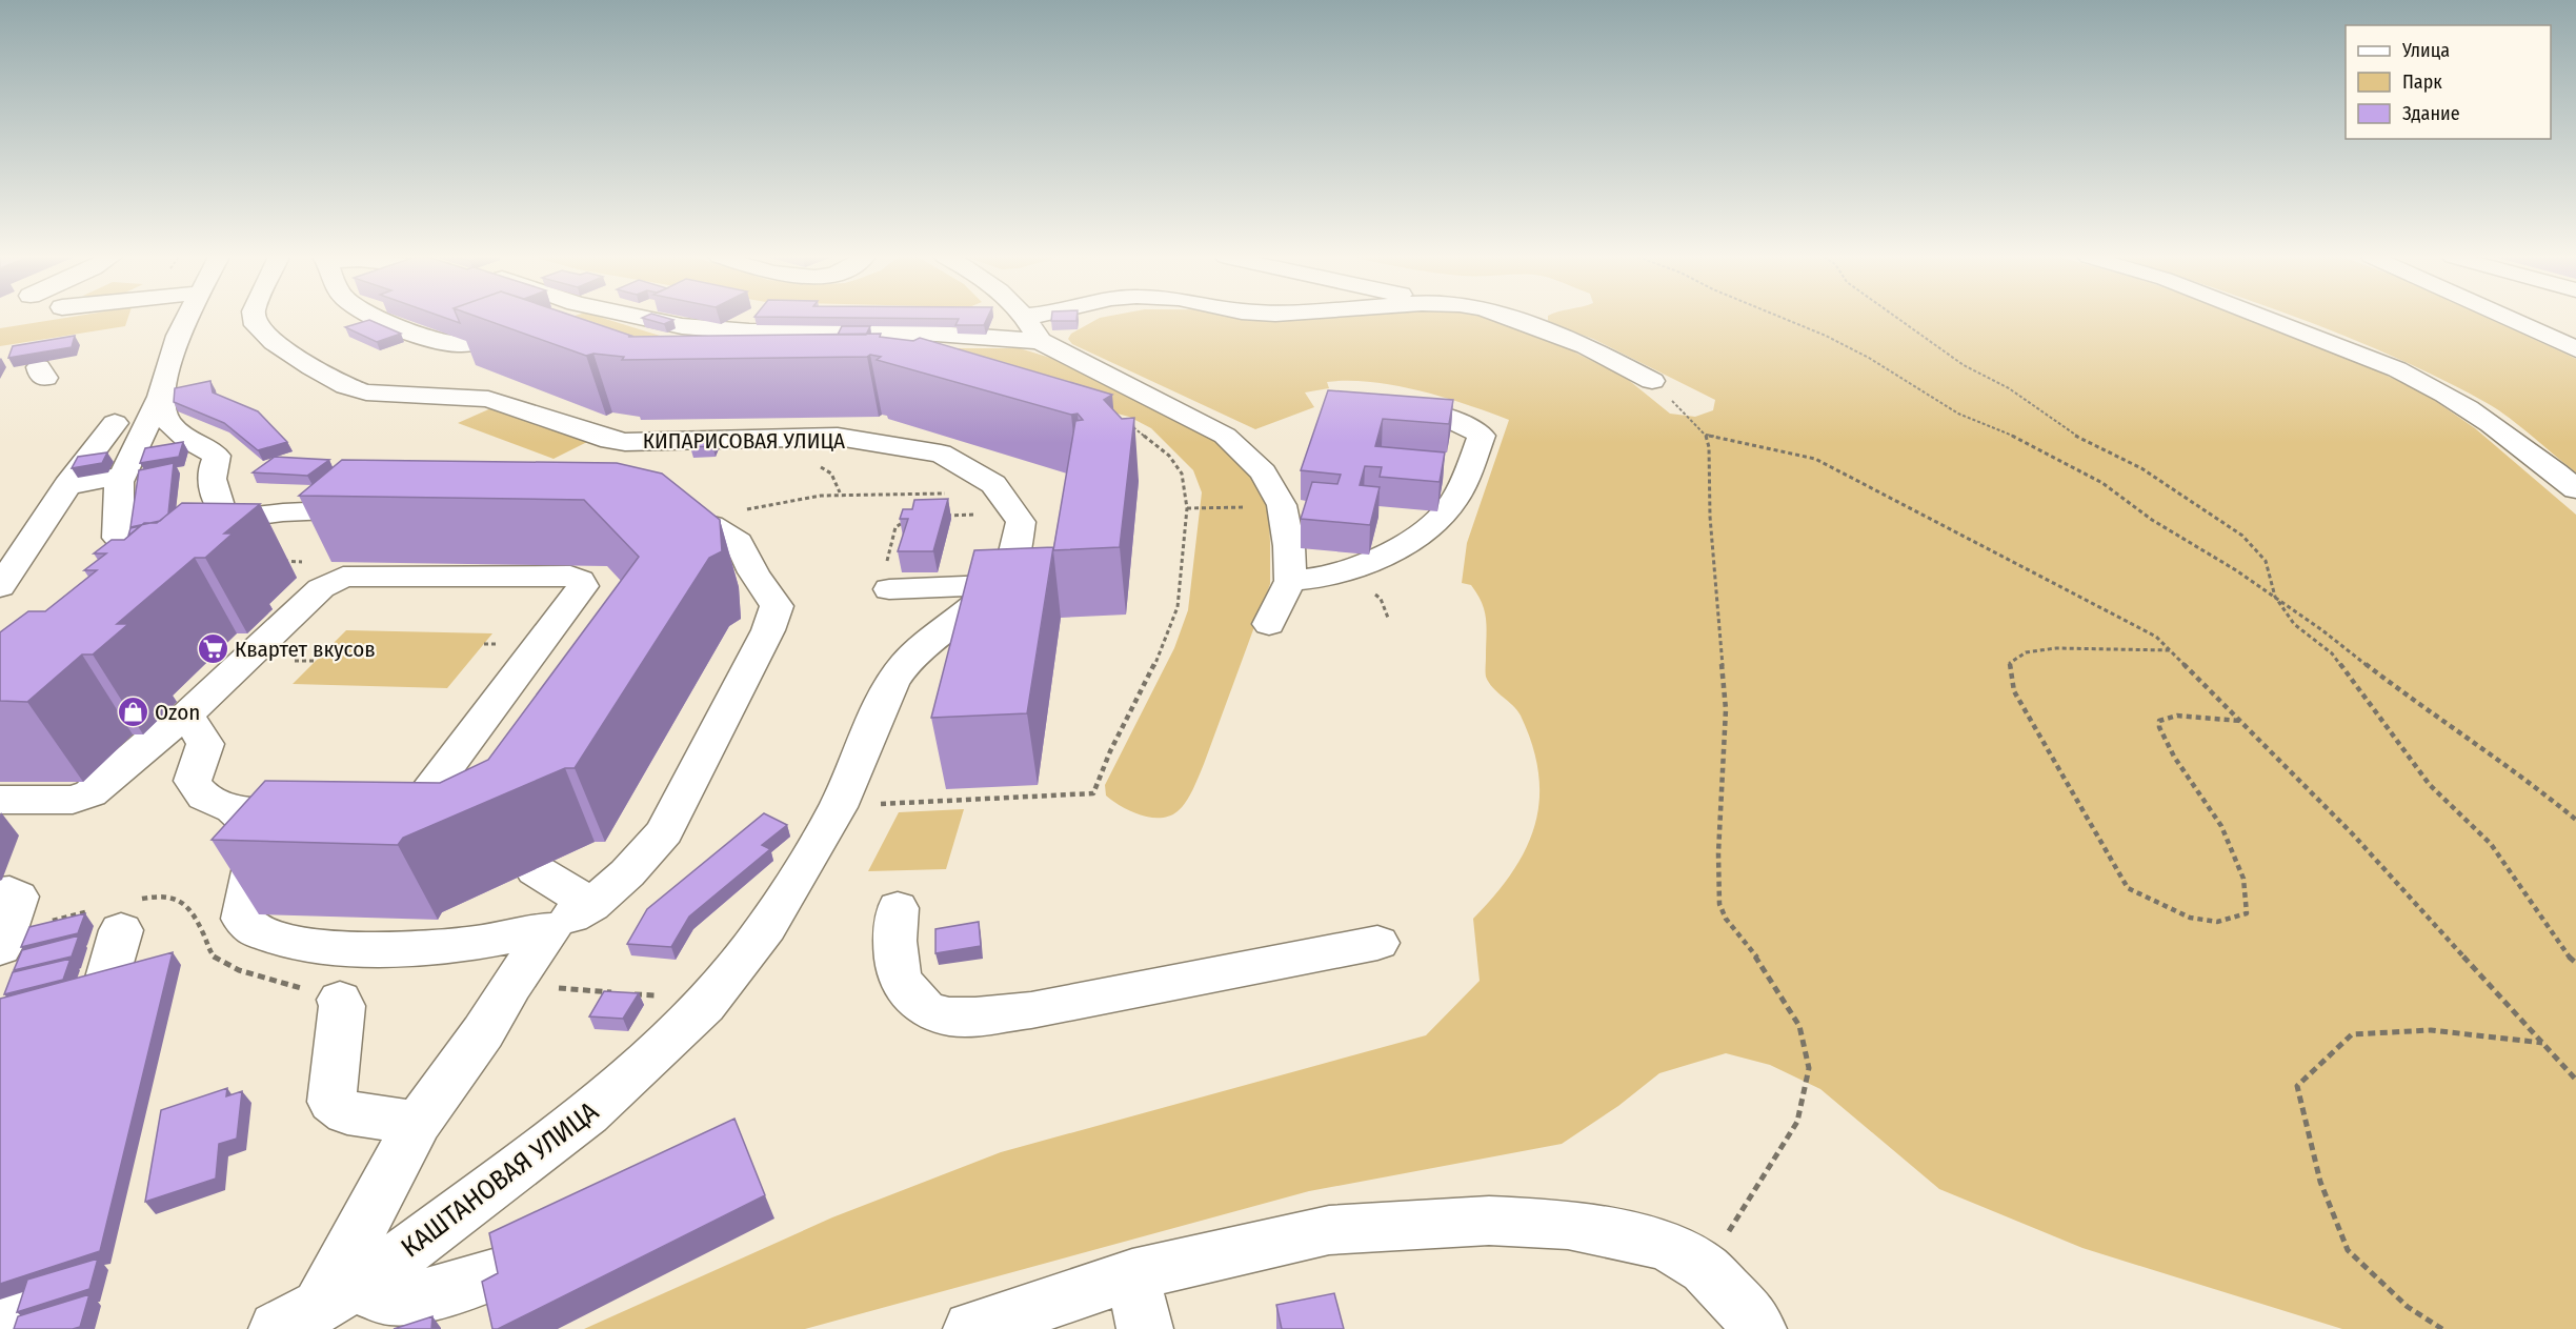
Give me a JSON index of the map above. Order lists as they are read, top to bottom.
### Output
{
  "streets": {
    "street": ["КИПАРИСОВАЯ УЛИЦА", "КАШТАНОВАЯ УЛИЦА"]
  },
  "places": {
    "supermarket": ["Квартет вкусов"],
    "shop": ["Ozon"]
  },
  "legend": ["Улица", "Парк", "Здание"]
}
